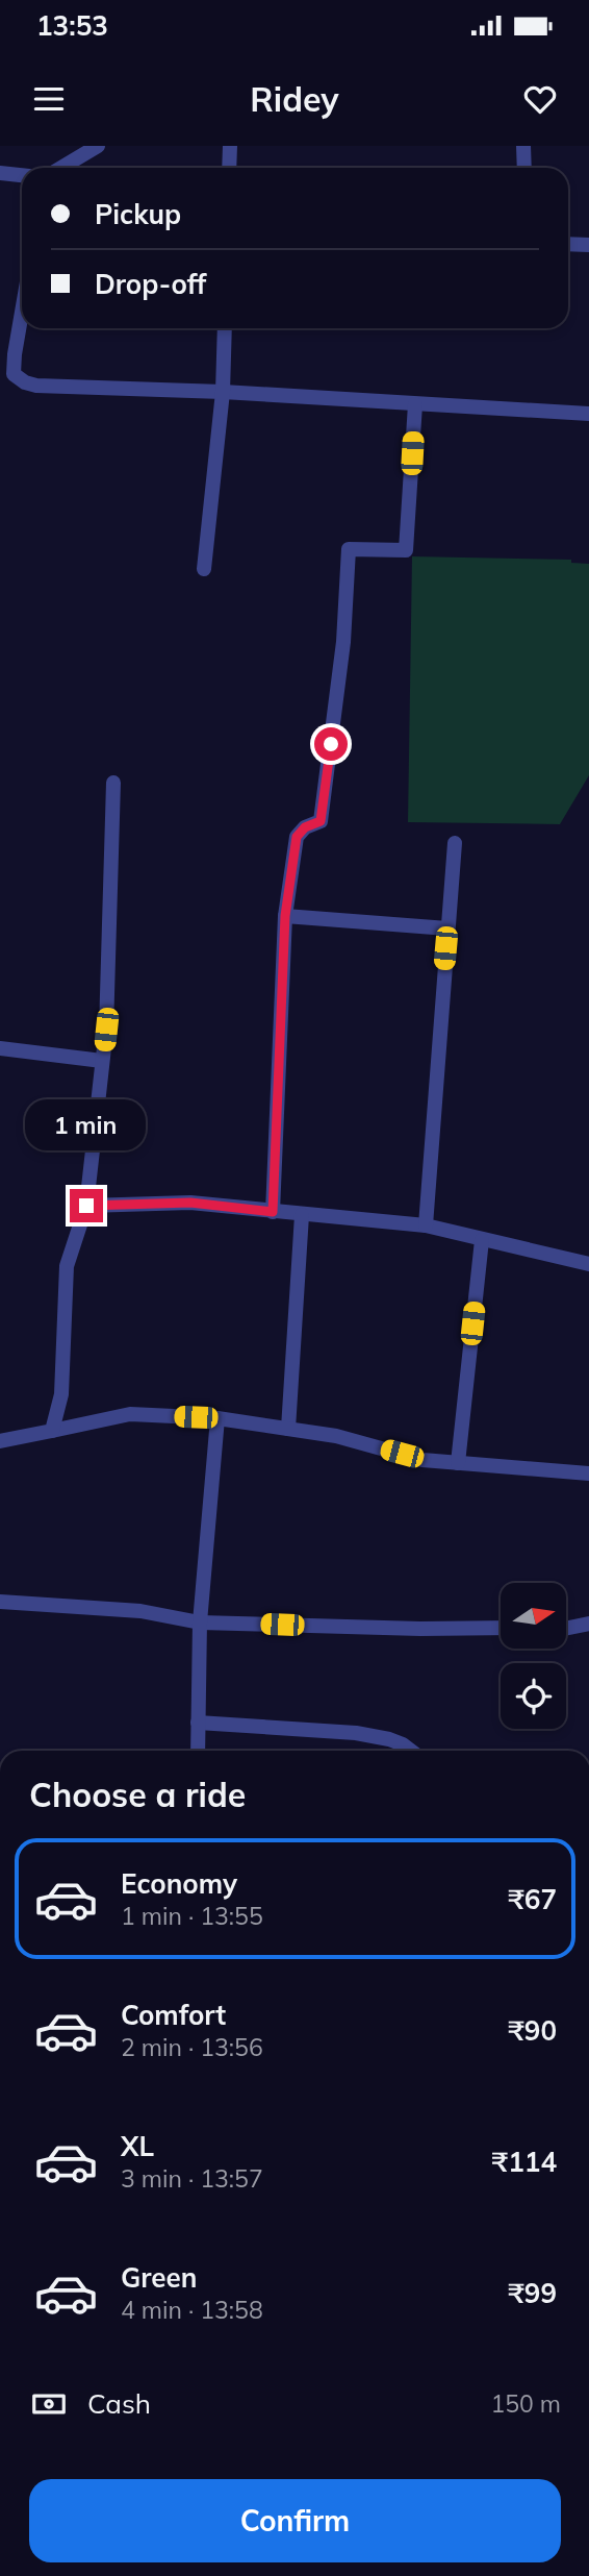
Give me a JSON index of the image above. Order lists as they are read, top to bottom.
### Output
{
  "north": "right",
  "page": {
    "status": "13:53",
    "header": "Ridey",
    "banner": ["Pickup", "Drop-off"],
    "bubble": "1 min",
    "heading": "Choose a ride",
    "list": [
      {
        "name": "Economy",
        "note": "1 min · 13:55",
        "value": "₹67"
      },
      {
        "name": "Comfort",
        "note": "2 min · 13:56",
        "value": "₹90"
      },
      {
        "name": "XL",
        "note": "3 min · 13:57",
        "value": "₹114"
      },
      {
        "name": "Green",
        "note": "4 min · 13:58",
        "value": "₹99"
      }
    ],
    "pay": ["Cash", "150 m"],
    "buttons": "Confirm"
  }
}
